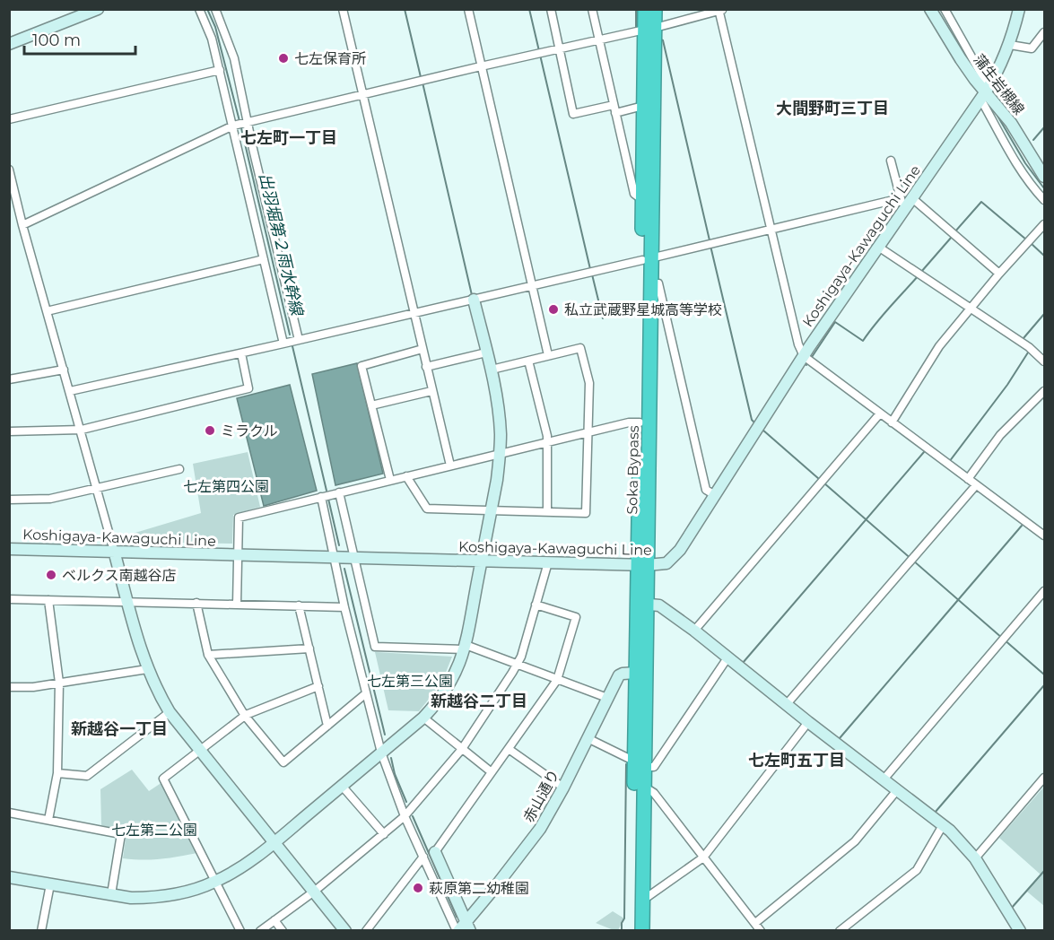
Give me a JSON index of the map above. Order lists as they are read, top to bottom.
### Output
{
  "streets": {
    "highway": ["Soka Bypass"],
    "street": ["蒲生岩槻線", "Koshigaya-Kawaguchi Line", "赤山通り"]
  },
  "crossings": [
    ["蒲生岩槻線", "Koshigaya-Kawaguchi Line"],
    ["Koshigaya-Kawaguchi Line", "Soka Bypass"],
    ["Soka Bypass", "赤山通り"]
  ],
  "districts": [
    "大間野町三丁目",
    "七左町一丁目",
    "新越谷二丁目",
    "新越谷一丁目",
    "七左町五丁目"
  ],
  "water": ["出羽堀第２雨水幹線"],
  "parks": ["七左第四公園", "七左第三公園", "七左第二公園"],
  "places": [
    "七左保育所",
    "私立武蔵野星城高等学校",
    "ミラクル",
    "ベルクス南越谷店",
    "萩原第二幼稚園"
  ],
  "scale_bar": "100 m"
}
